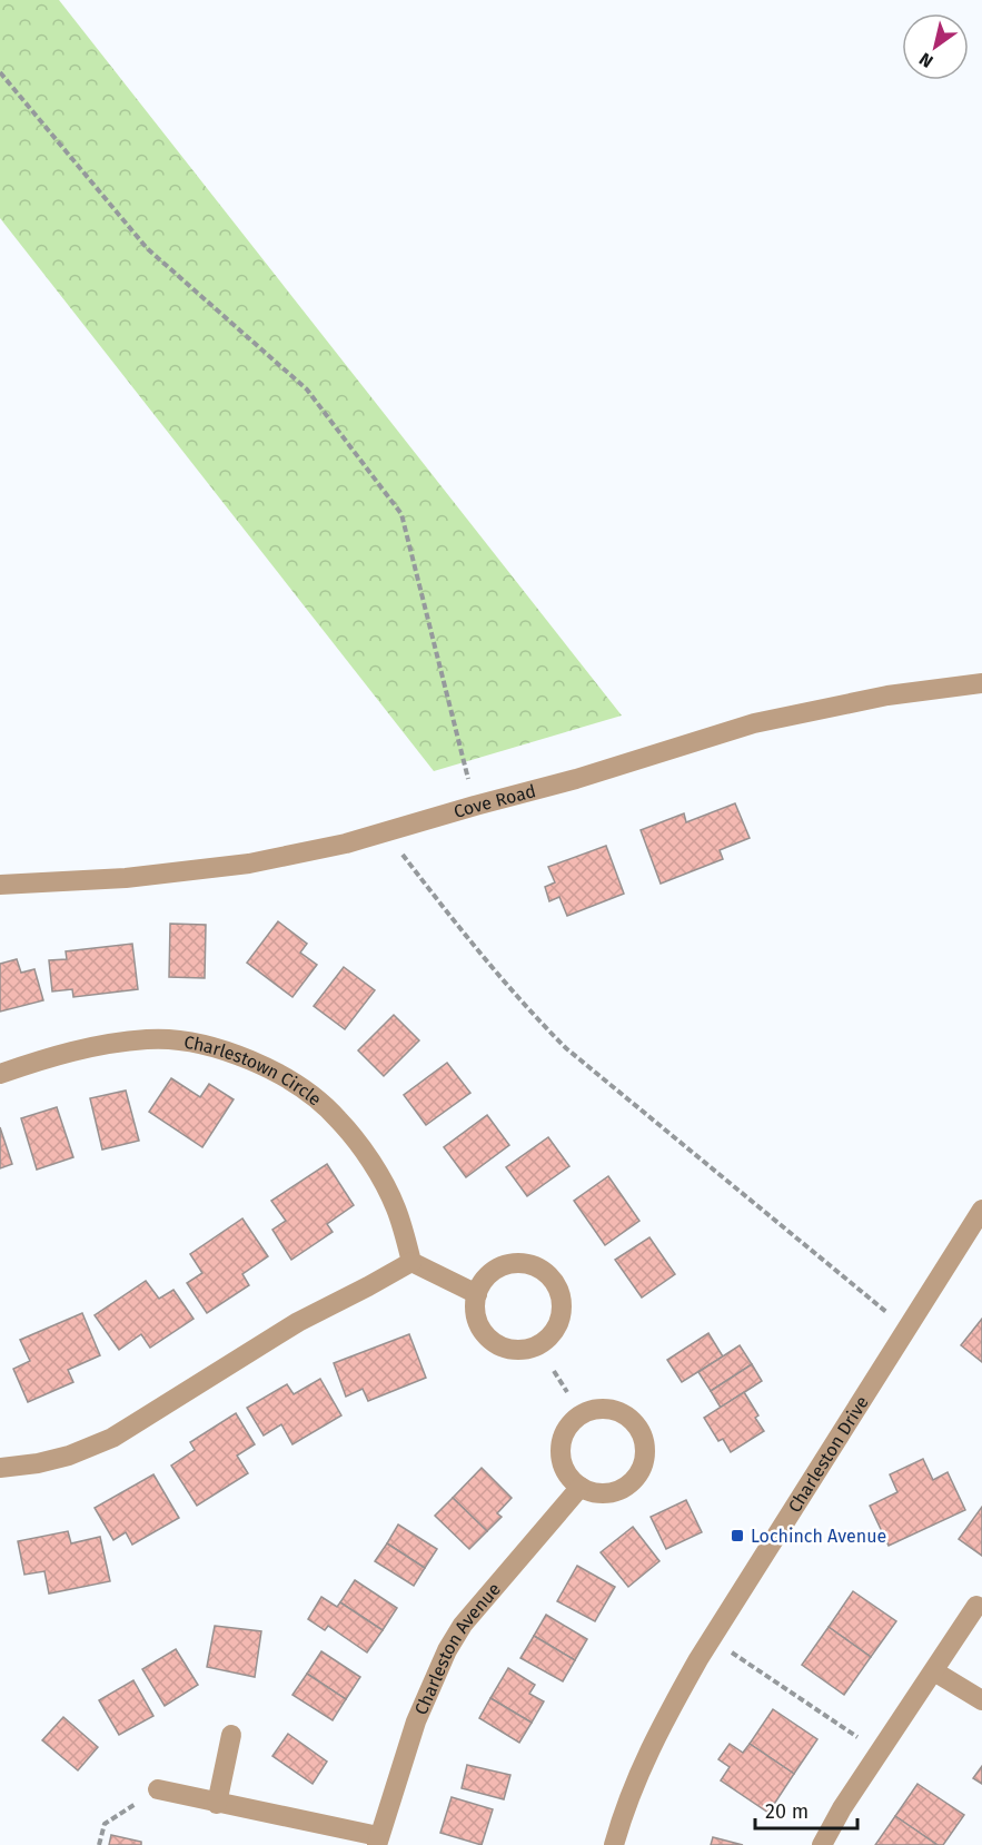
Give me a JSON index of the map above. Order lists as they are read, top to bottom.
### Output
{
  "streets": {
    "street": [
      "Cove Road",
      "Charlestown Circle",
      "Charleston Drive",
      "Charleston Avenue"
    ]
  },
  "places": {
    "transit": ["Lochinch Avenue"]
  },
  "scale_bar": "20 m",
  "north": "bottom left"
}
